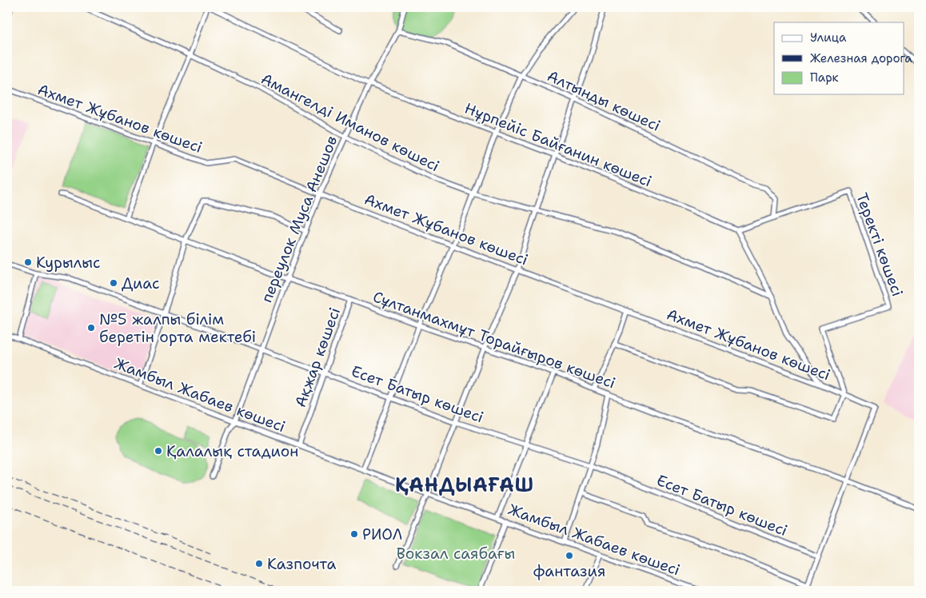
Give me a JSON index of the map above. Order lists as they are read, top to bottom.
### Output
{
  "streets": {
    "street": [
      "Алтынды көшесі",
      "Ахмет Жұбанов көшесі",
      "Амангелді Иманов көшесі",
      "Нұрпейіс Байғанин көшесі",
      "переулок Муса Анешов",
      "Теректі көшесі",
      "Сұлтанмахмұт Торайғыров көшесі",
      "Ақжар көшесі",
      "Есет Батыр көшесі",
      "Жамбыл Жабаев көшесі"
    ]
  },
  "crossings": [
    ["Алтынды көшесі", "переулок Муса Анешов"],
    ["Алтынды көшесі", "Теректі көшесі"],
    ["Ахмет Жұбанов көшесі", "переулок Муса Анешов"],
    ["Ахмет Жұбанов көшесі", "Теректі көшесі"],
    ["Ахмет Жұбанов көшесі", "Сұлтанмахмұт Торайғыров көшесі"],
    ["Амангелді Иманов көшесі", "переулок Муса Анешов"],
    ["Нұрпейіс Байғанин көшесі", "переулок Муса Анешов"],
    ["Нұрпейіс Байғанин көшесі", "Теректі көшесі"],
    ["переулок Муса Анешов", "Сұлтанмахмұт Торайғыров көшесі"],
    ["переулок Муса Анешов", "Есет Батыр көшесі"],
    ["переулок Муса Анешов", "Жамбыл Жабаев көшесі"],
    ["Сұлтанмахмұт Торайғыров көшесі", "Ақжар көшесі"],
    ["Ақжар көшесі", "Есет Батыр көшесі"],
    ["Ақжар көшесі", "Жамбыл Жабаев көшесі"]
  ],
  "districts": ["ҚАНДЫАҒАШ"],
  "parks": ["Вокзал саябағы"],
  "places": [
    "Курылыс",
    "Диас",
    "№5 жалпы білім беретін орта мектебі",
    "Қалалық стадион",
    "РИОЛ",
    "фантазия",
    "Казпочта"
  ],
  "legend": ["Улица", "Железная дорога", "Парк"]
}
